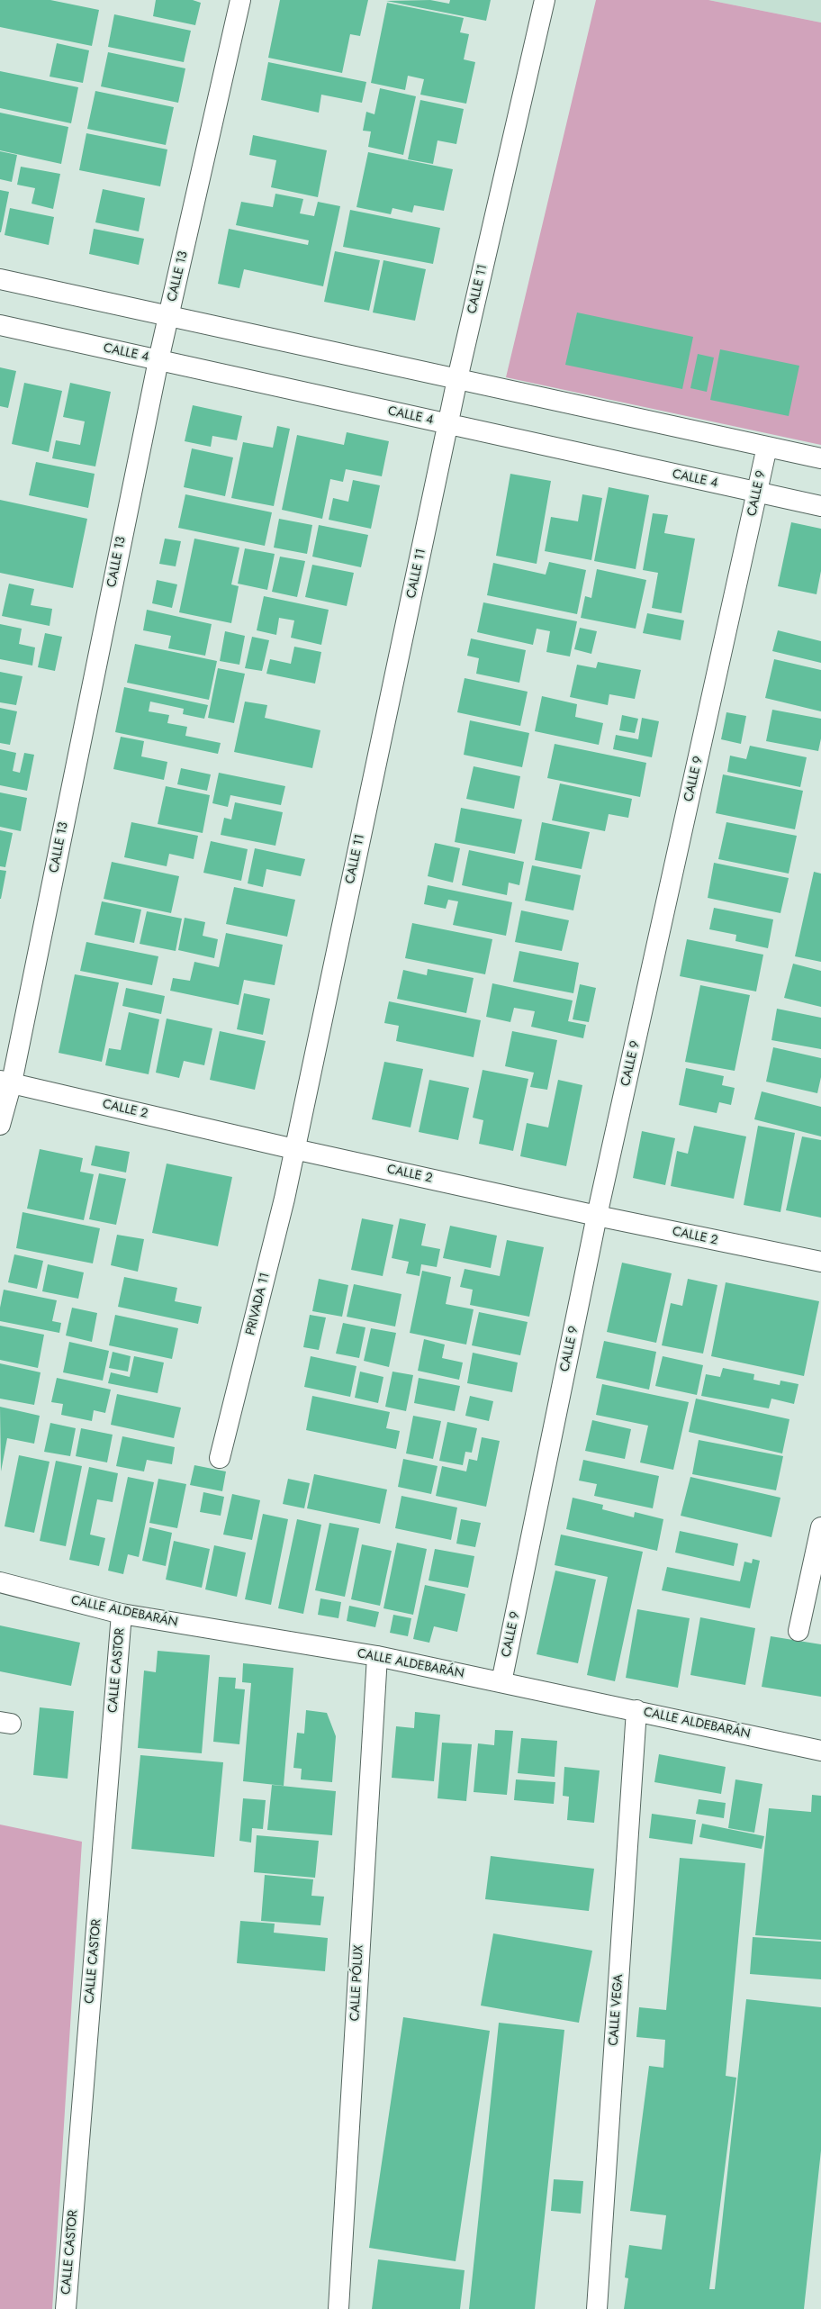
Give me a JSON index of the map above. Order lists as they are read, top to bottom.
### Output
{
  "streets": {
    "street": [
      "CALLE 13",
      "CALLE 11",
      "CALLE 4",
      "CALLE 9",
      "CALLE 2",
      "PRIVADA 11",
      "CALLE ALDEBARÁN",
      "CALLE CASTOR",
      "CALLE PÓLUX",
      "CALLE VEGA"
    ]
  },
  "crossings": [
    ["CALLE 13", "CALLE 4"],
    ["CALLE 13", "CALLE 2"],
    ["CALLE 11", "CALLE 4"],
    ["CALLE 11", "CALLE 2"],
    ["CALLE 11", "PRIVADA 11"],
    ["CALLE 4", "CALLE 9"],
    ["CALLE 9", "CALLE 2"],
    ["CALLE 9", "CALLE ALDEBARÁN"],
    ["CALLE 2", "PRIVADA 11"],
    ["CALLE ALDEBARÁN", "CALLE CASTOR"],
    ["CALLE ALDEBARÁN", "CALLE PÓLUX"],
    ["CALLE ALDEBARÁN", "CALLE VEGA"]
  ]
}
